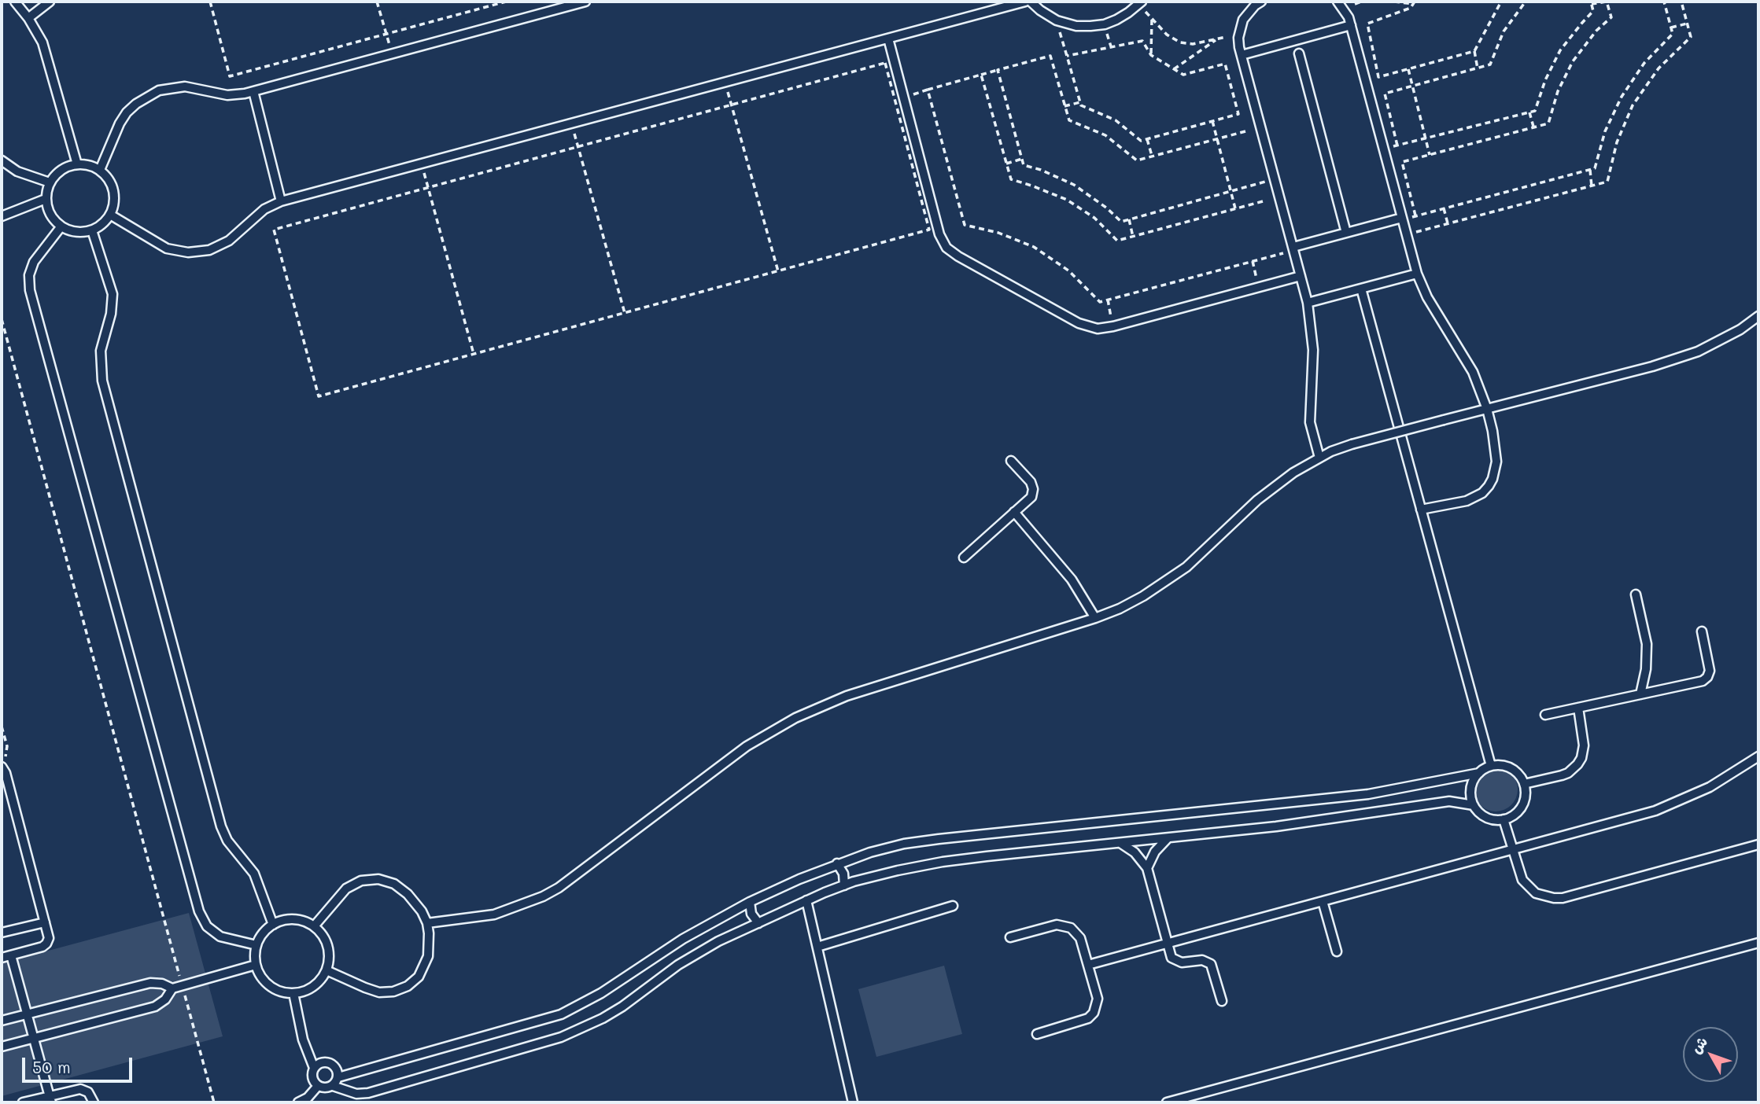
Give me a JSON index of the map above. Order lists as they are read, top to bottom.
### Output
{
  "scale_bar": "50 m",
  "north": "top left"
}
